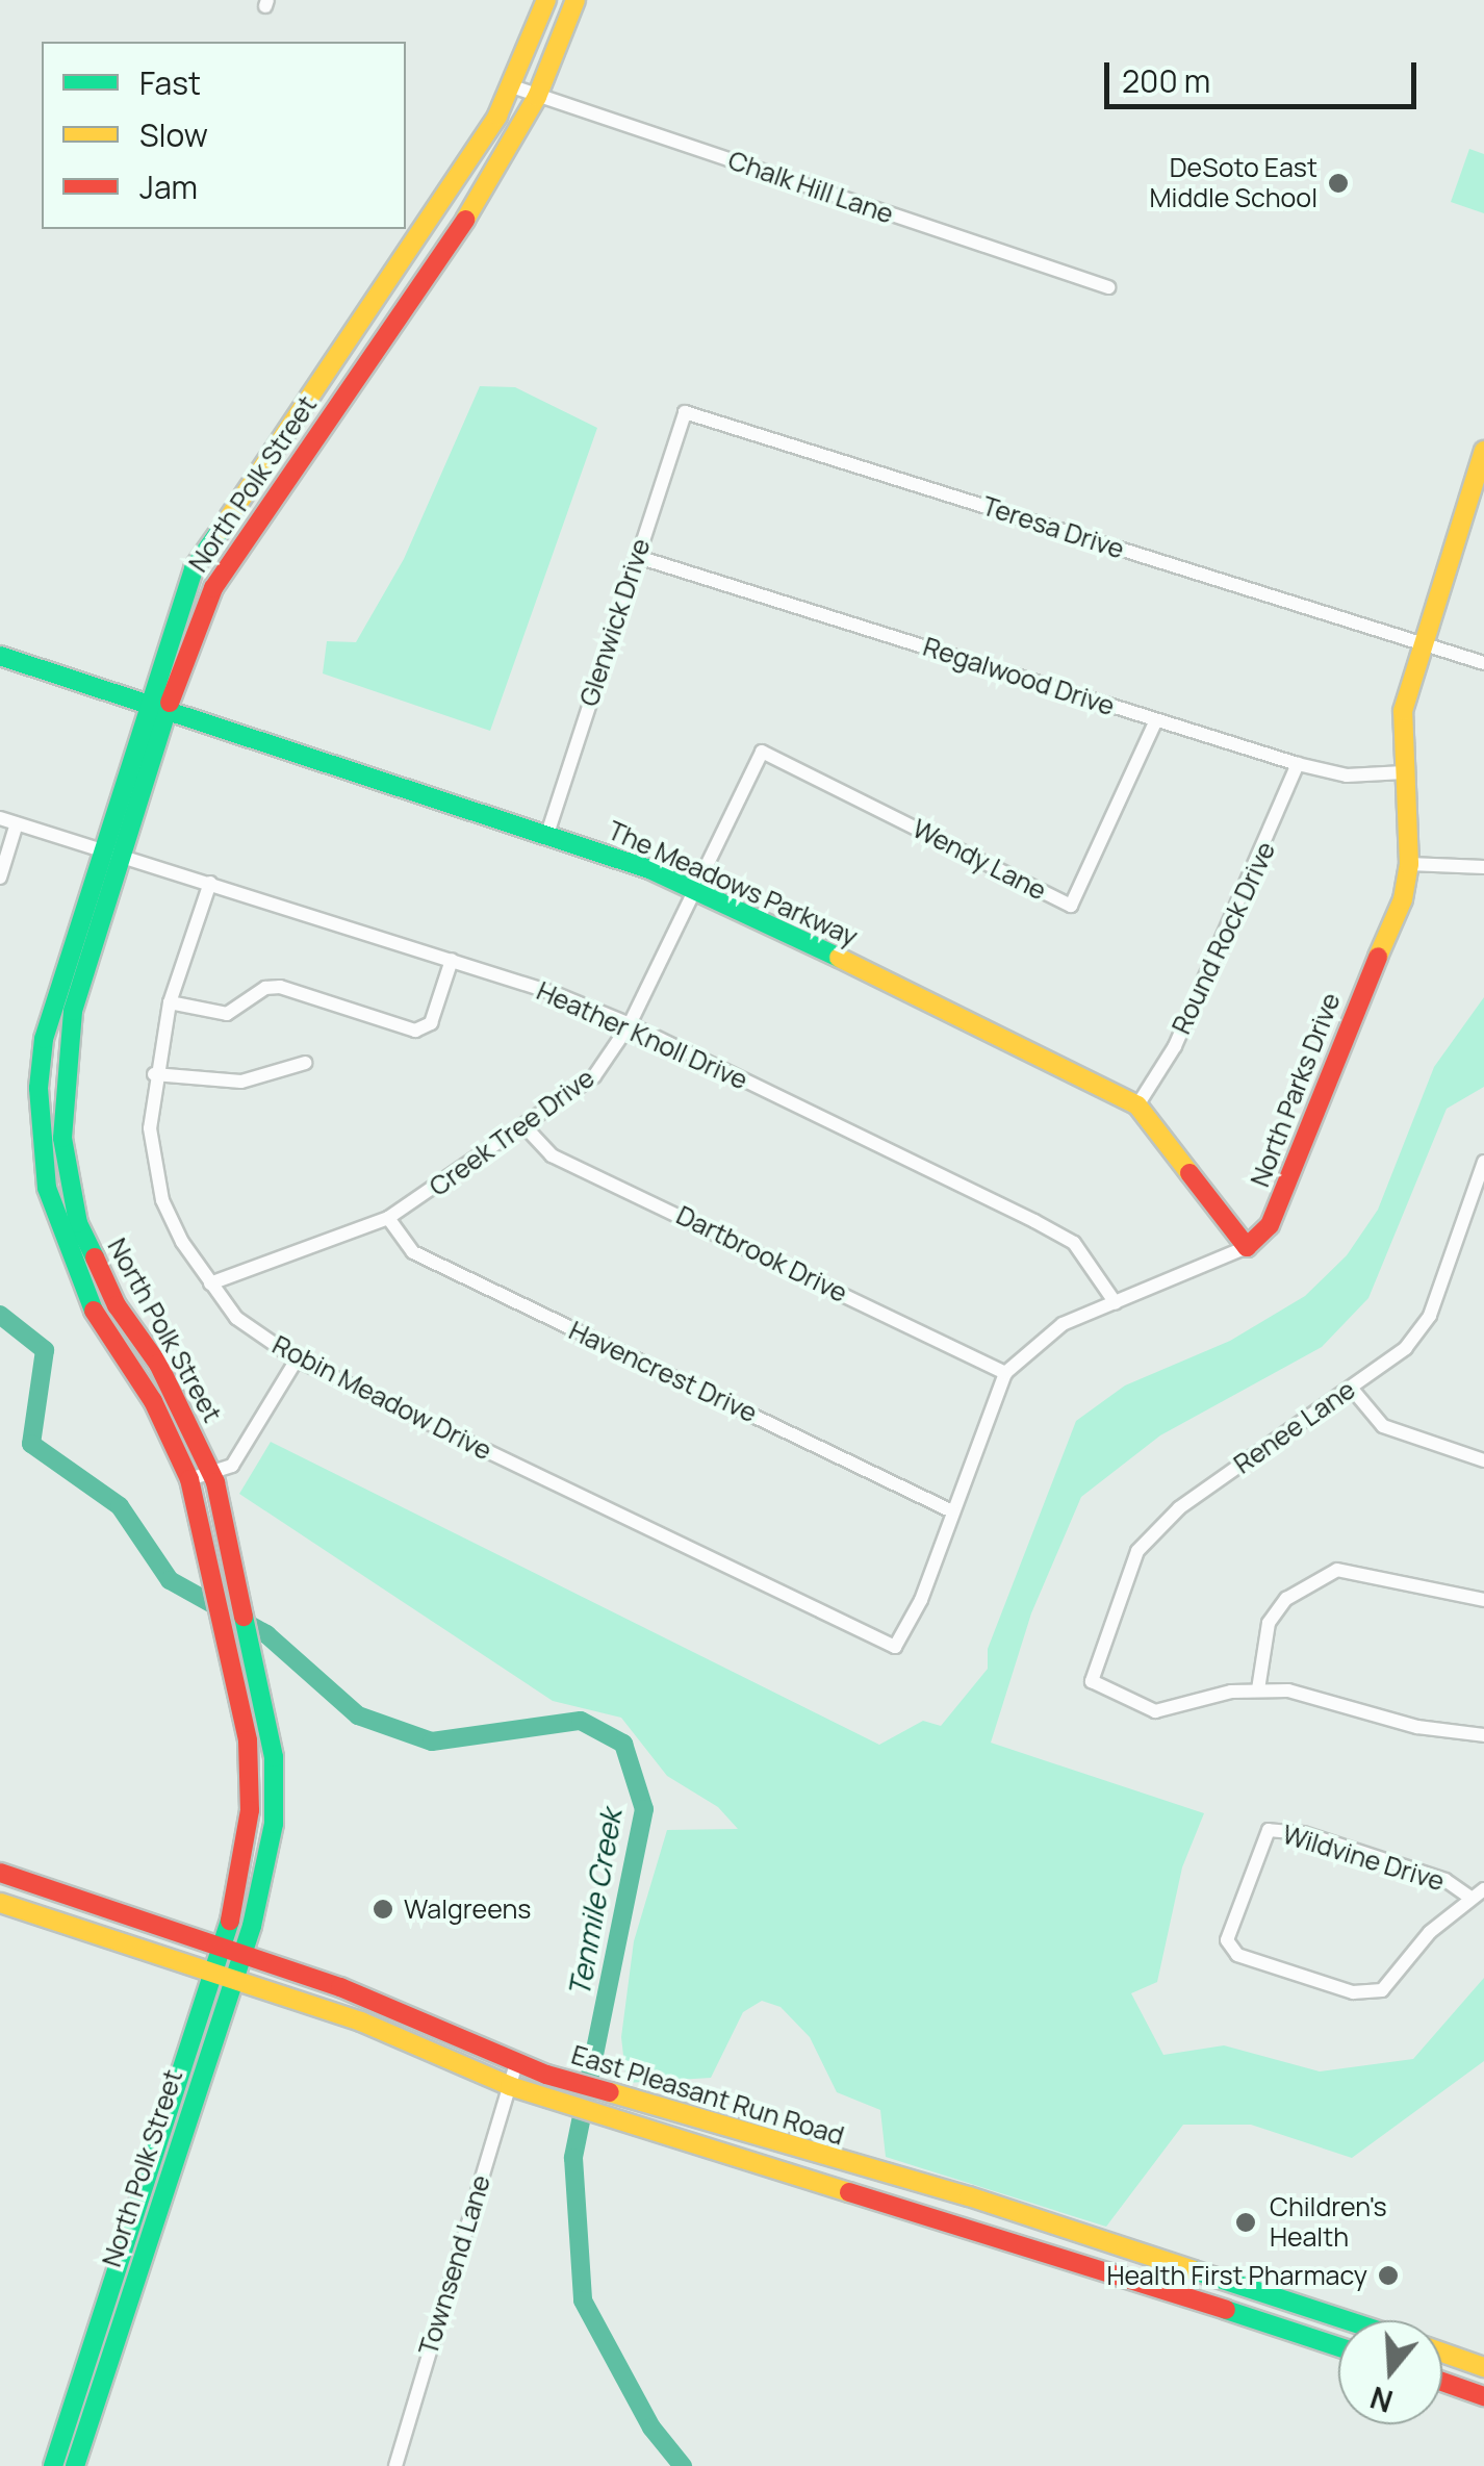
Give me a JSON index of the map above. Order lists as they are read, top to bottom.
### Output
{
  "streets": {
    "main road": [
      "North Polk Street",
      "The Meadows Parkway",
      "North Parks Drive",
      "East Pleasant Run Road"
    ],
    "street": [
      "Chalk Hill Lane",
      "Teresa Drive",
      "Glenwick Drive",
      "Regalwood Drive",
      "Wendy Lane",
      "Round Rock Drive",
      "Heather Knoll Drive",
      "Creek Tree Drive",
      "Dartbrook Drive",
      "Havencrest Drive",
      "Robin Meadow Drive",
      "Renee Lane",
      "Wildvine Drive",
      "Townsend Lane"
    ]
  },
  "crossings": [
    ["Chalk Hill Lane", "North Polk Street"],
    ["North Polk Street", "The Meadows Parkway"],
    ["North Polk Street", "Heather Knoll Drive"],
    ["North Polk Street", "East Pleasant Run Road"],
    ["Teresa Drive", "Glenwick Drive"],
    ["Teresa Drive", "North Parks Drive"],
    ["Glenwick Drive", "Regalwood Drive"],
    ["Glenwick Drive", "The Meadows Parkway"],
    ["Regalwood Drive", "Wendy Lane"],
    ["Regalwood Drive", "Round Rock Drive"],
    ["Regalwood Drive", "North Parks Drive"],
    ["Wendy Lane", "Creek Tree Drive"],
    ["The Meadows Parkway", "Round Rock Drive"],
    ["The Meadows Parkway", "North Parks Drive"],
    ["The Meadows Parkway", "Creek Tree Drive"],
    ["Heather Knoll Drive", "North Parks Drive"],
    ["Heather Knoll Drive", "Creek Tree Drive"],
    ["Heather Knoll Drive", "Robin Meadow Drive"],
    ["North Parks Drive", "Dartbrook Drive"],
    ["North Parks Drive", "Havencrest Drive"],
    ["North Parks Drive", "Robin Meadow Drive"],
    ["Creek Tree Drive", "Dartbrook Drive"],
    ["Creek Tree Drive", "Havencrest Drive"],
    ["Creek Tree Drive", "Robin Meadow Drive"],
    ["East Pleasant Run Road", "Townsend Lane"]
  ],
  "water": ["Tenmile Creek"],
  "places": [
    "DeSoto East Middle School",
    "Walgreens",
    "Children's Health",
    "Health First Pharmacy"
  ],
  "legend": ["Fast", "Slow", "Jam"],
  "scale_bar": "200 m",
  "north": "bottom"
}
